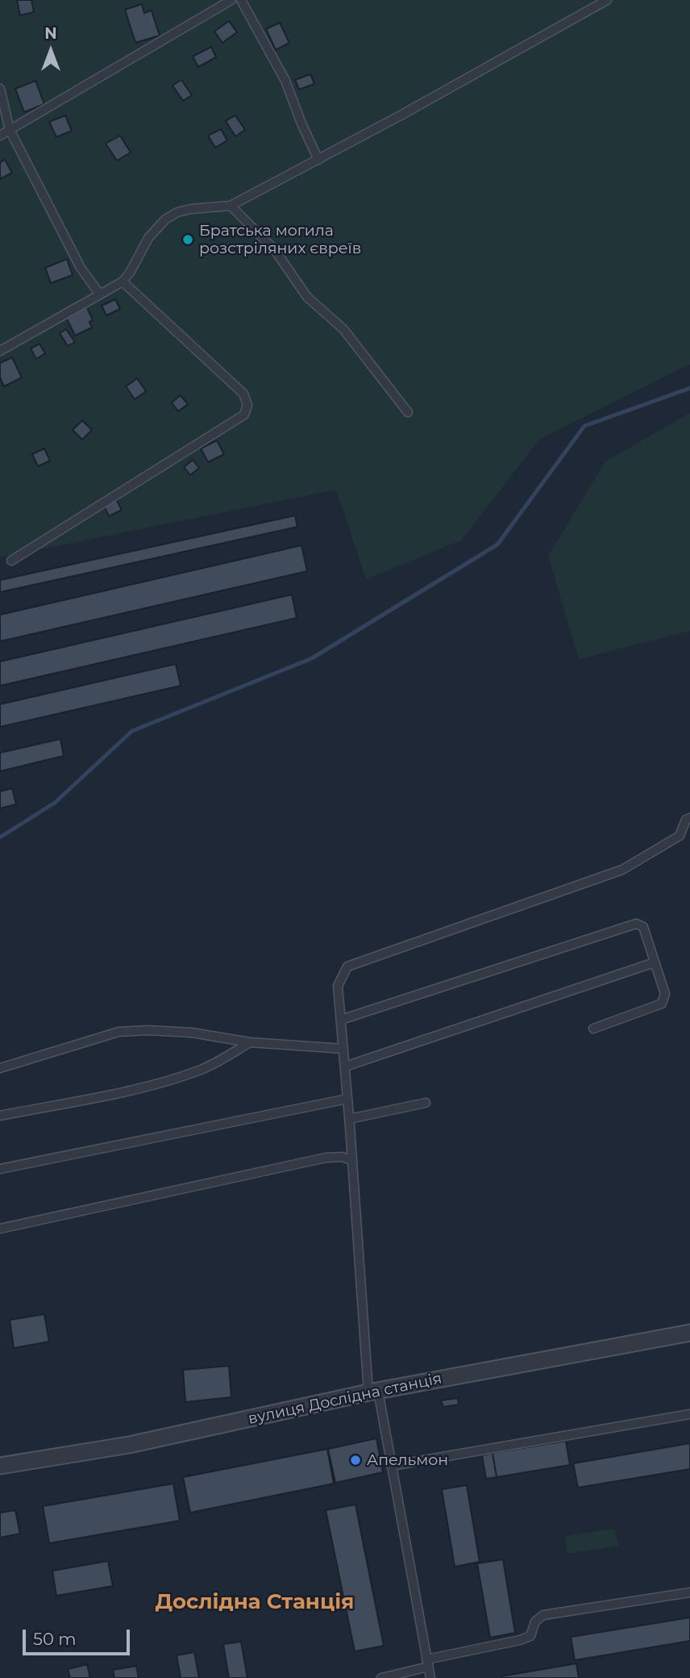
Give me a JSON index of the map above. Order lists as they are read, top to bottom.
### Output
{
  "streets": {
    "street": ["вулиця Дослідна станція"]
  },
  "districts": ["Дослідна Станція"],
  "places": ["Братська могила розстріляних євреїв", "Апельмон"],
  "scale_bar": "50 m",
  "north": "top"
}
